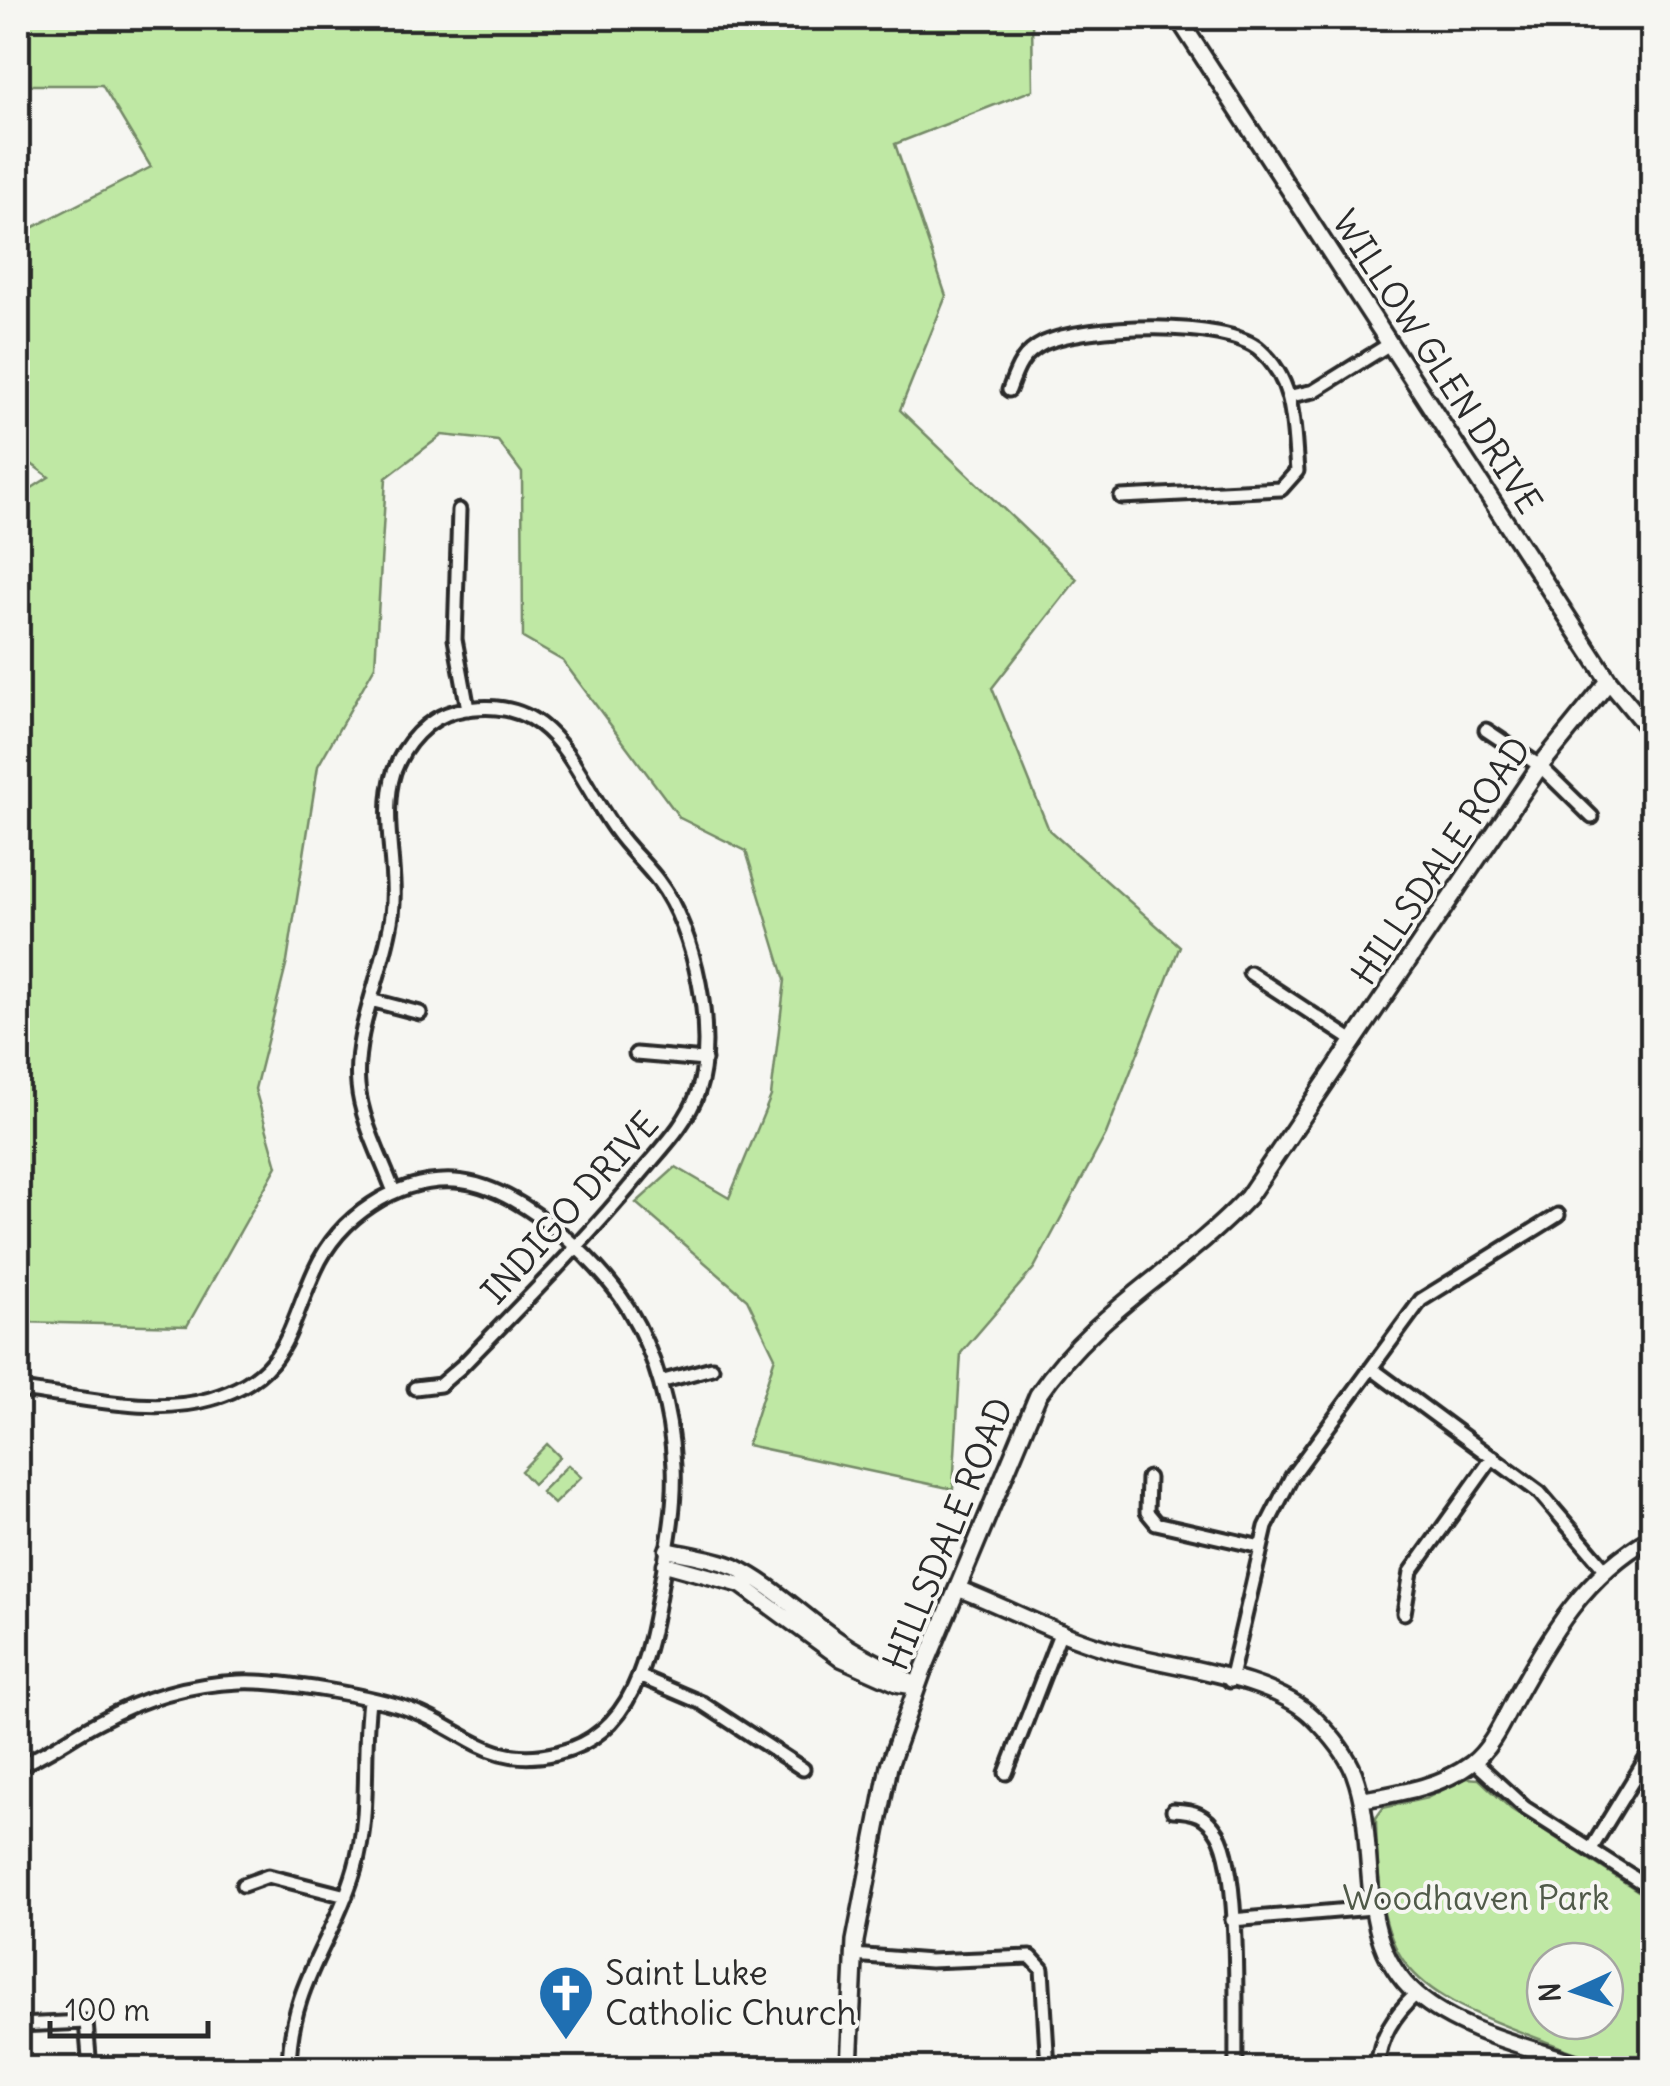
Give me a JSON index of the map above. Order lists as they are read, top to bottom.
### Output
{
  "streets": {
    "main road": ["WILLOW GLEN DRIVE", "HILLSDALE ROAD"],
    "street": ["INDIGO DRIVE"]
  },
  "crossings": [
    ["WILLOW GLEN DRIVE", "HILLSDALE ROAD"]
  ],
  "parks": ["Woodhaven Park"],
  "places": {
    "church": ["Saint Luke Catholic Church"]
  },
  "scale_bar": "100 m",
  "north": "left"
}
